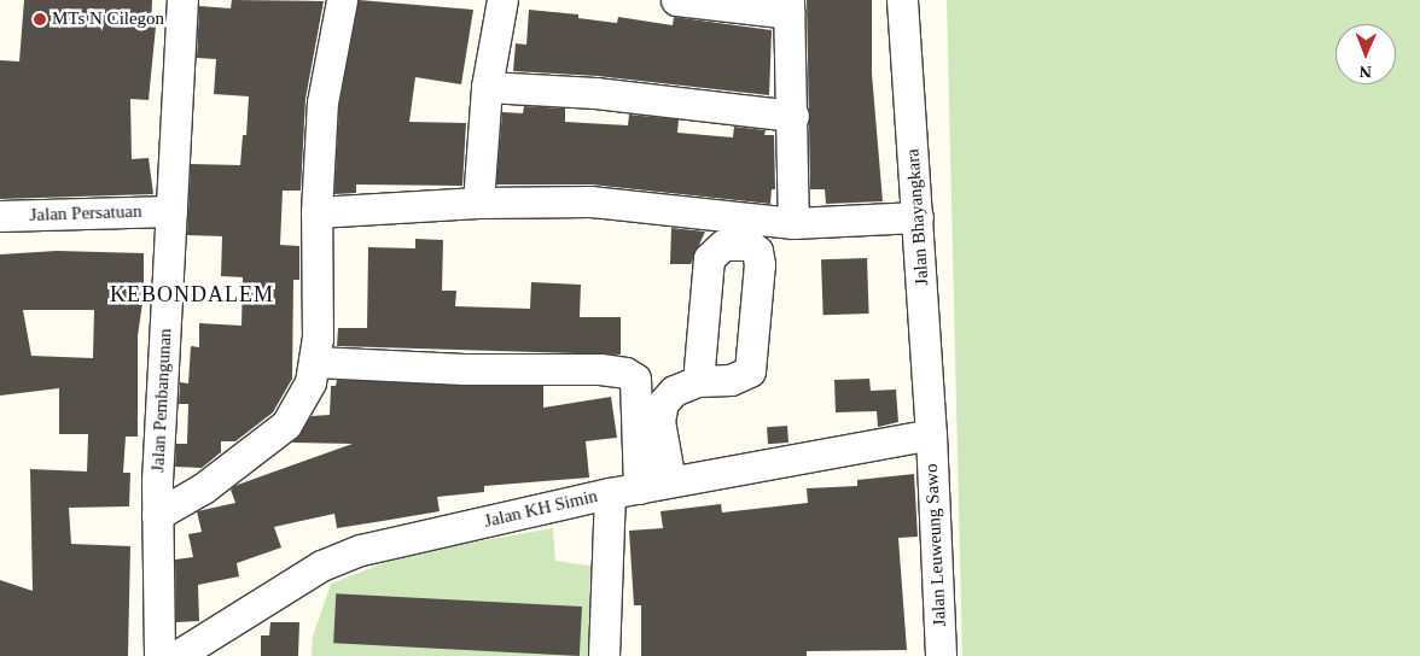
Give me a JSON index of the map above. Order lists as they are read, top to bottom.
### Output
{
  "streets": {
    "street": [
      "Jalan Persatuan",
      "Jalan Bhayangkara",
      "Jalan Pembangunan",
      "Jalan KH Simin",
      "Jalan Leuweung Sawo"
    ]
  },
  "crossings": [
    ["Jalan Persatuan", "Jalan Pembangunan"],
    ["Jalan Bhayangkara", "Jalan KH Simin"],
    ["Jalan Bhayangkara", "Jalan Leuweung Sawo"],
    ["Jalan KH Simin", "Jalan Leuweung Sawo"]
  ],
  "districts": ["KEBONDALEM"],
  "places": ["MTs N Cilegon"],
  "north": "bottom"
}
